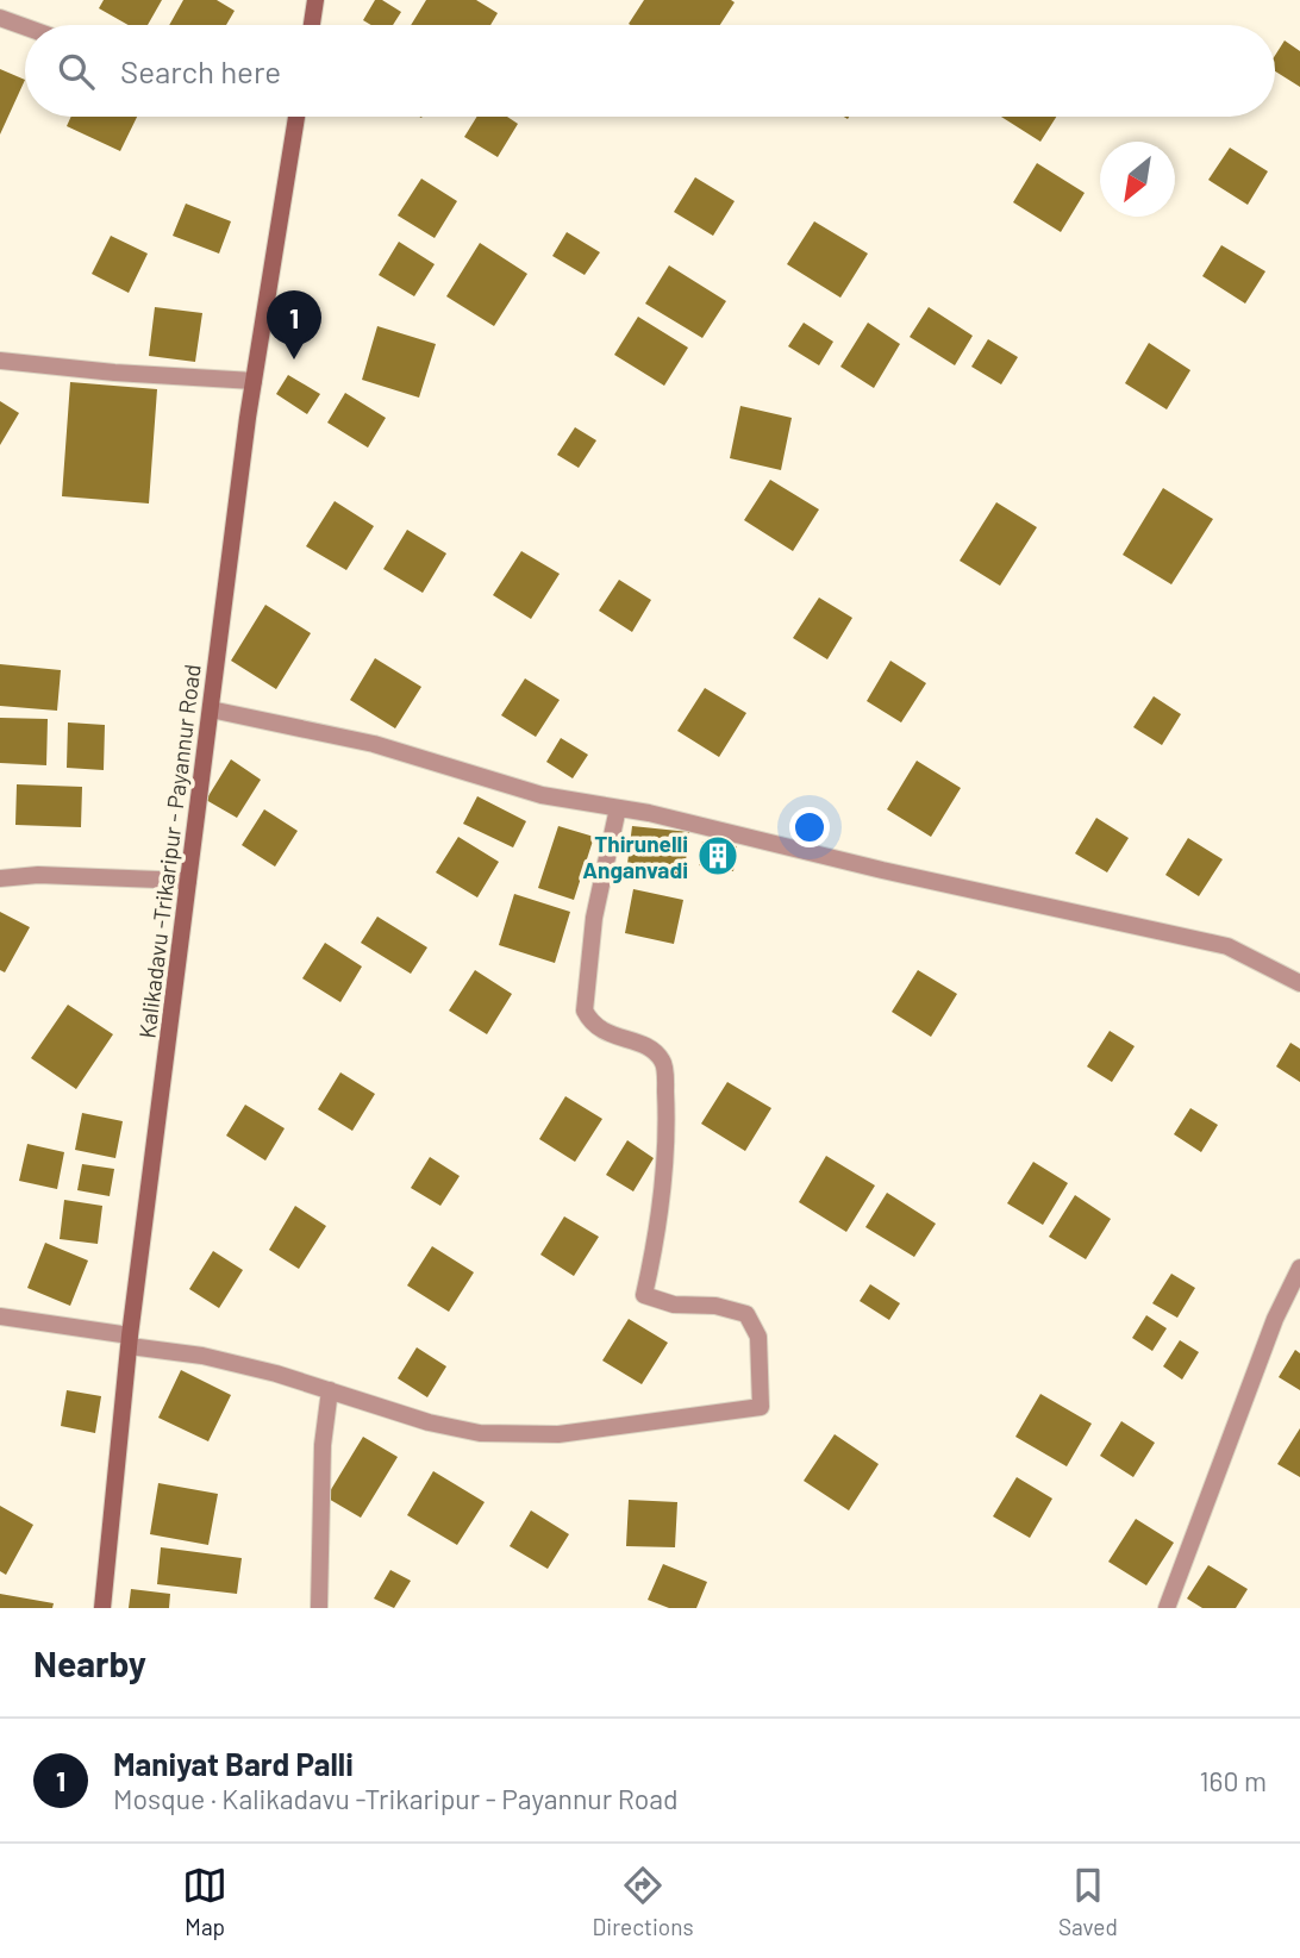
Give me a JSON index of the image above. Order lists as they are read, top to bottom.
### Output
{
  "streets": {
    "main road": ["Kalikadavu -Trikaripur - Payannur Road"]
  },
  "places": {
    "building": ["Thirunelli Anganvadi"]
  },
  "north": "bottom left",
  "page": {
    "search": "Search here",
    "pins": "1",
    "heading": "Nearby",
    "list": [
      {
        "mark": "1",
        "name": "Maniyat Bard Palli",
        "note": "Mosque · Kalikadavu -Trikaripur - Payannur Road",
        "value": "160 m"
      }
    ],
    "nav": ["Map", "Directions", "Saved"]
  }
}
